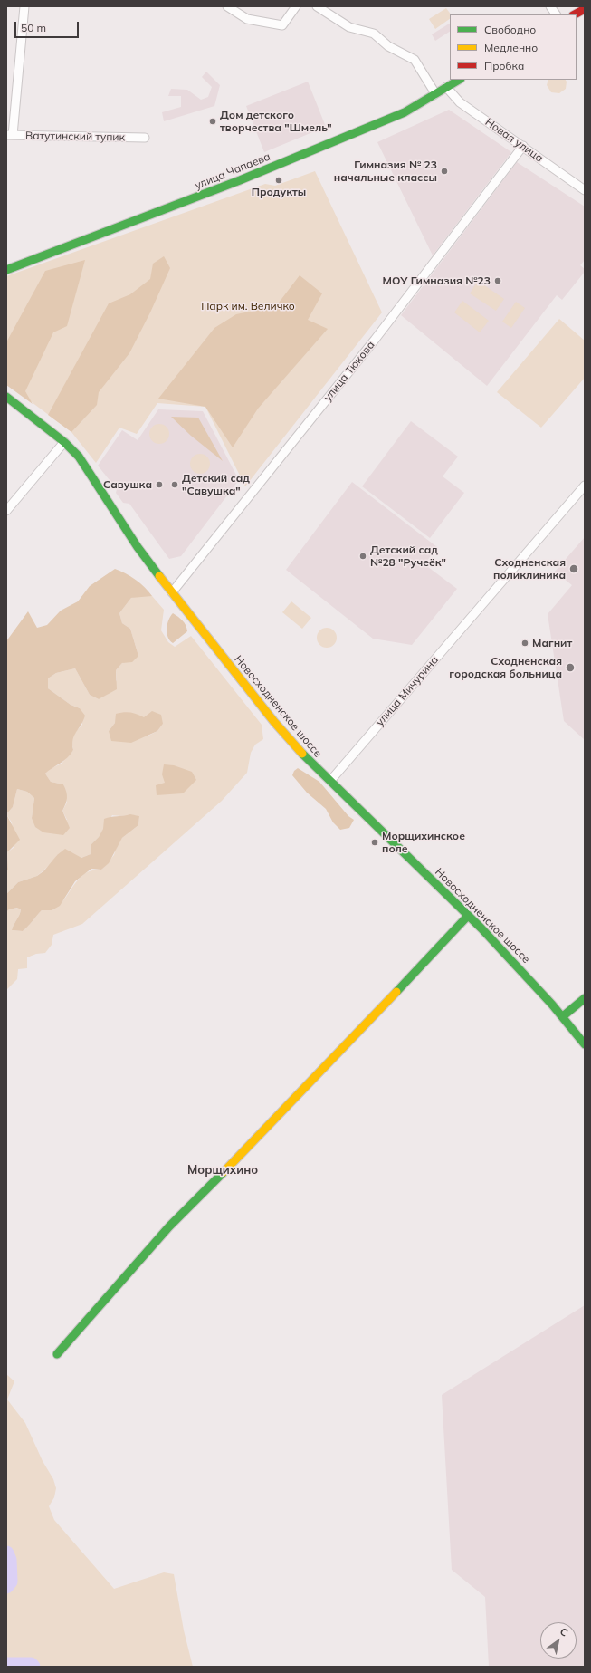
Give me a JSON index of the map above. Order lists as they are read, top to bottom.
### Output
{
  "streets": {
    "street": [
      "Ватутинский тупик",
      "Новая улица",
      "улица Чапаева",
      "улица Тюкова",
      "улица Мичурина",
      "Новосходненское шоссе"
    ]
  },
  "crossings": [
    ["Новая улица", "улица Чапаева"],
    ["Новая улица", "улица Тюкова"],
    ["улица Тюкова", "Новосходненское шоссе"],
    ["улица Мичурина", "Новосходненское шоссе"]
  ],
  "districts": ["Морщихино"],
  "parks": ["Парк им. Величко"],
  "places": [
    "Дом детского творчества \"Шмель\"",
    "Гимназия № 23 начальные классы",
    "Продукты",
    "МОУ Гимназия №23",
    "Савушка",
    "Детский сад \"Савушка\"",
    "Детский сад №28 \"Ручеёк\"",
    "Сходненская поликлиника",
    "Магнит",
    "Сходненская городская больница",
    "Морщихинское поле"
  ],
  "legend": ["Свободно", "Медленно", "Пробка"],
  "scale_bar": "50 m",
  "north": "top right"
}
